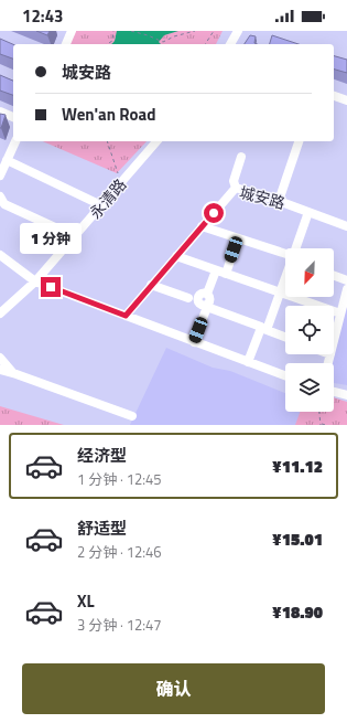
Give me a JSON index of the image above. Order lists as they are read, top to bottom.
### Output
{
  "streets": {
    "street": ["城安路", "永清路"]
  },
  "north": "bottom left",
  "page": {
    "status": "12:43",
    "banner": ["城安路", "Wen'an Road"],
    "bubble": "1 分钟",
    "list": [
      {
        "name": "经济型",
        "note": "1 分钟 · 12:45",
        "value": "¥11.12"
      },
      {
        "name": "舒适型",
        "note": "2 分钟 · 12:46",
        "value": "¥15.01"
      },
      {
        "name": "XL",
        "note": "3 分钟 · 12:47",
        "value": "¥18.90"
      }
    ],
    "buttons": "确认"
  }
}
